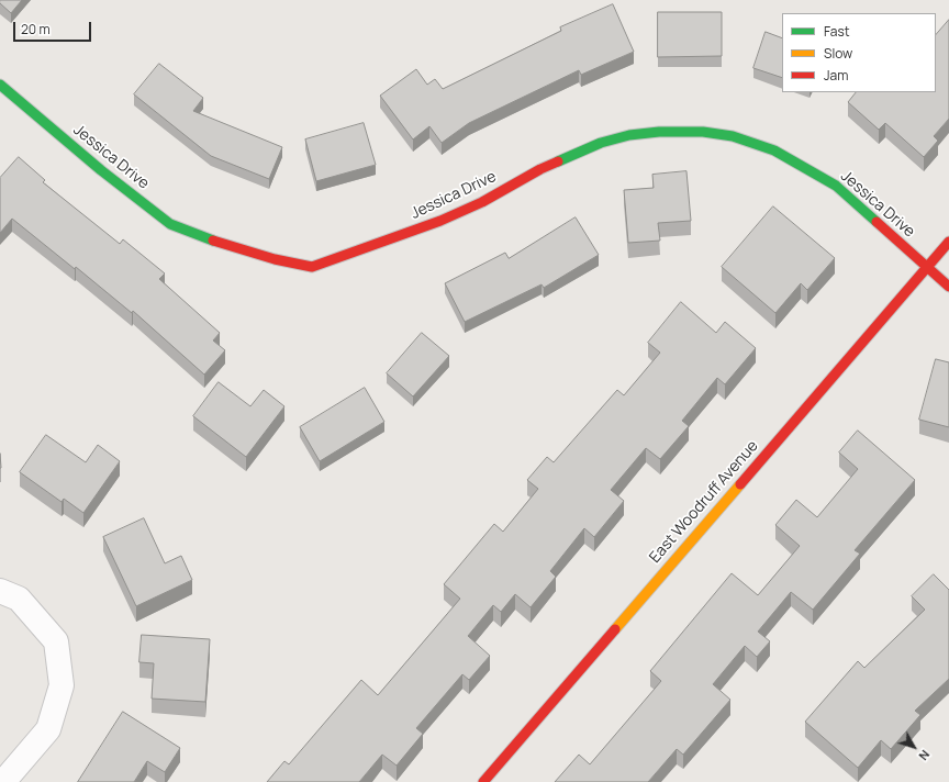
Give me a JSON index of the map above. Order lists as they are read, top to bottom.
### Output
{
  "streets": {
    "street": ["Jessica Drive", "East Woodruff Avenue"]
  },
  "crossings": [
    ["Jessica Drive", "East Woodruff Avenue"]
  ],
  "legend": ["Fast", "Slow", "Jam"],
  "scale_bar": "20 m",
  "north": "bottom right"
}
